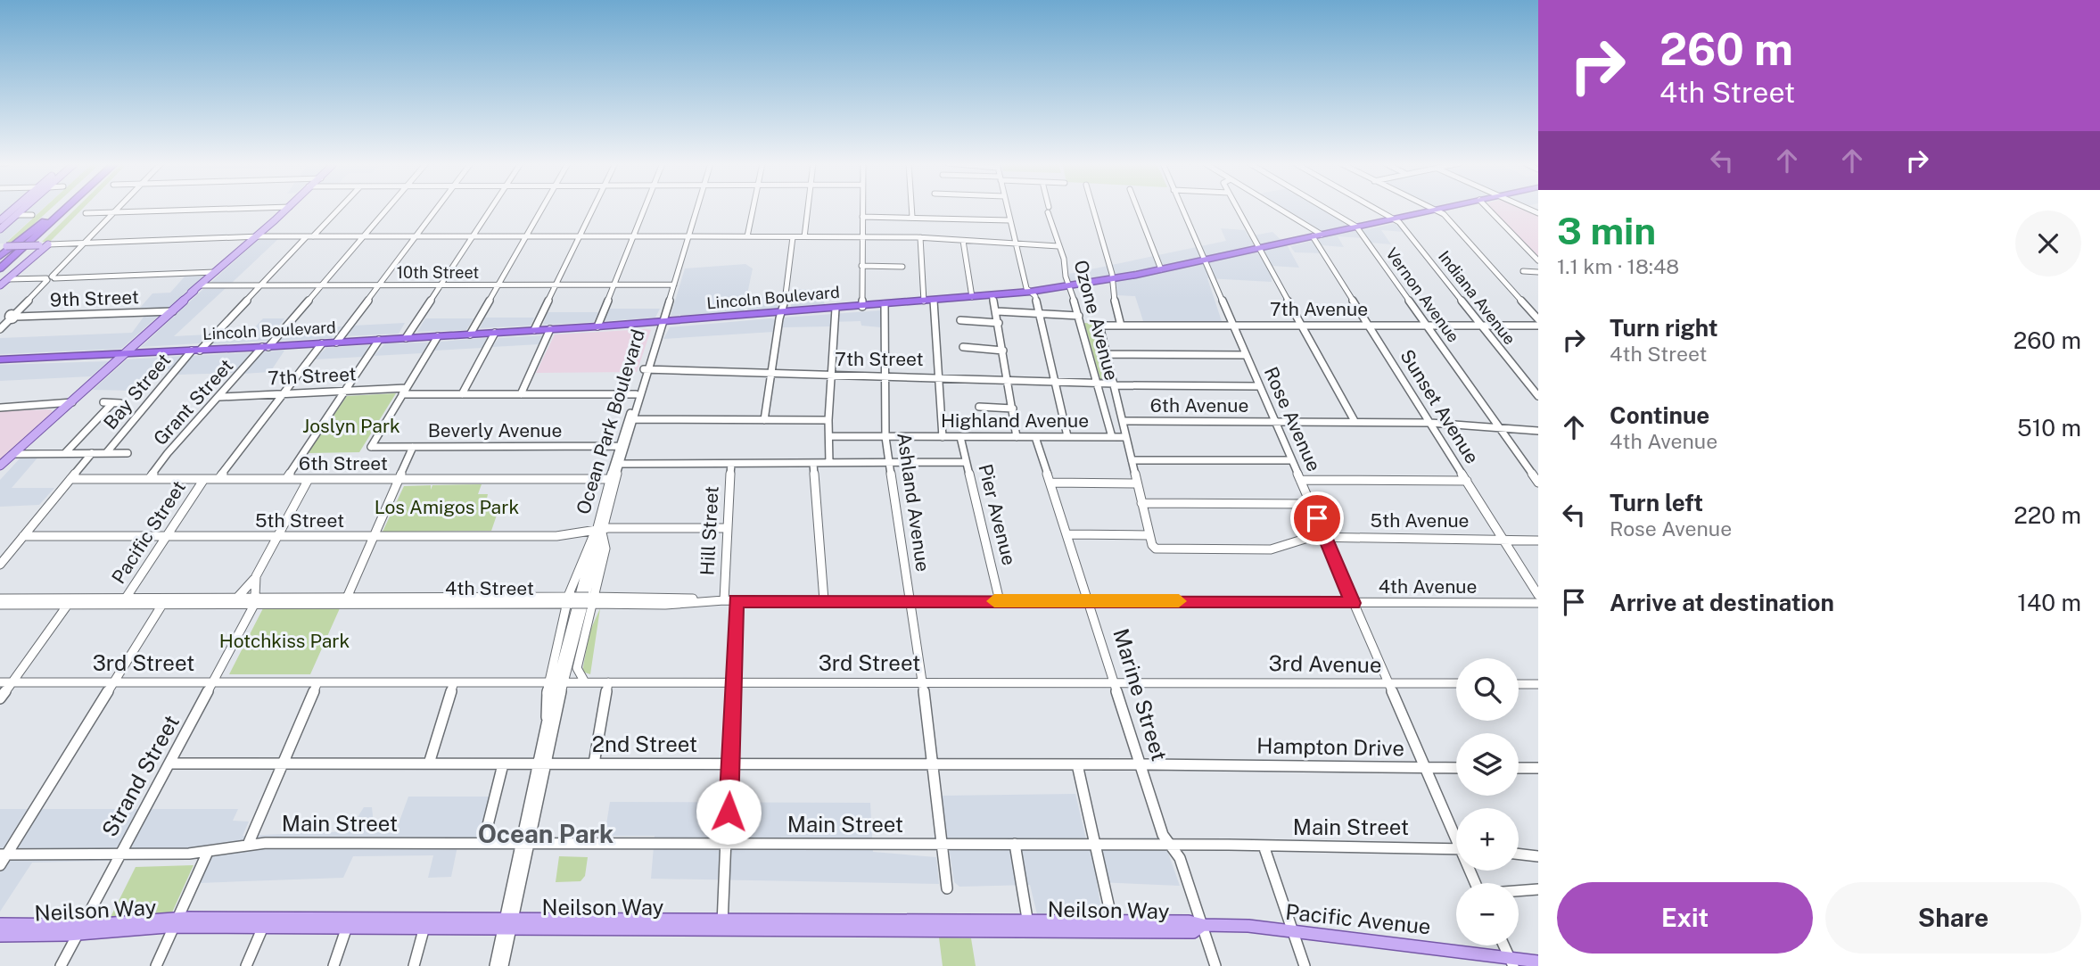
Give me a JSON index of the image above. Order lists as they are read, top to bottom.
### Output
{
  "streets": {
    "highway": ["Lincoln Boulevard"],
    "main road": ["Neilson Way", "Pacific Avenue"],
    "street": [
      "10th Street",
      "Vernon Avenue",
      "Indiana Avenue",
      "9th Street",
      "7th Avenue",
      "Ozone Avenue",
      "7th Street",
      "Bay Street",
      "Grant Street",
      "6th Avenue",
      "Sunset Avenue",
      "Rose Avenue",
      "Highland Avenue",
      "Ocean Park Boulevard",
      "Beverly Avenue",
      "6th Street",
      "Ashland Avenue",
      "Pier Avenue",
      "5th Street",
      "5th Avenue",
      "Hill Street",
      "Pacific Street",
      "4th Avenue",
      "4th Street",
      "3rd Street",
      "3rd Avenue",
      "Marine Street",
      "2nd Street",
      "Hampton Drive",
      "Strand Street",
      "Main Street"
    ]
  },
  "crossings": [
    ["10th Street", "Bay Street"],
    ["10th Street", "Grant Street"],
    ["10th Street", "Ocean Park Boulevard"],
    ["Vernon Avenue", "Lincoln Boulevard"],
    ["Vernon Avenue", "7th Avenue"],
    ["Vernon Avenue", "6th Avenue"],
    ["Lincoln Boulevard", "Indiana Avenue"],
    ["Lincoln Boulevard", "Ozone Avenue"],
    ["Lincoln Boulevard", "Bay Street"],
    ["Lincoln Boulevard", "Grant Street"],
    ["Lincoln Boulevard", "Sunset Avenue"],
    ["Lincoln Boulevard", "Rose Avenue"],
    ["Lincoln Boulevard", "Ocean Park Boulevard"],
    ["Lincoln Boulevard", "Ashland Avenue"],
    ["Indiana Avenue", "7th Avenue"],
    ["7th Avenue", "Sunset Avenue"],
    ["7th Avenue", "Rose Avenue"],
    ["Ozone Avenue", "7th Street"],
    ["Ozone Avenue", "Highland Avenue"],
    ["7th Street", "Grant Street"],
    ["7th Street", "Rose Avenue"],
    ["7th Street", "Ocean Park Boulevard"],
    ["7th Street", "Beverly Avenue"],
    ["7th Street", "Ashland Avenue"],
    ["Grant Street", "6th Street"],
    ["6th Avenue", "Sunset Avenue"],
    ["6th Avenue", "Rose Avenue"],
    ["Sunset Avenue", "5th Avenue"],
    ["Rose Avenue", "5th Avenue"],
    ["Rose Avenue", "4th Avenue"],
    ["Rose Avenue", "3rd Avenue"],
    ["Rose Avenue", "Hampton Drive"],
    ["Highland Avenue", "Ashland Avenue"],
    ["Highland Avenue", "Pier Avenue"],
    ["Highland Avenue", "Marine Street"],
    ["Ocean Park Boulevard", "Beverly Avenue"],
    ["Ocean Park Boulevard", "6th Street"],
    ["Ocean Park Boulevard", "5th Street"],
    ["Ocean Park Boulevard", "4th Street"],
    ["Ocean Park Boulevard", "3rd Street"],
    ["Ocean Park Boulevard", "2nd Street"],
    ["Ocean Park Boulevard", "Main Street"],
    ["Ocean Park Boulevard", "Neilson Way"],
    ["6th Street", "Pacific Street"],
    ["6th Street", "Strand Street"],
    ["Ashland Avenue", "4th Street"],
    ["Ashland Avenue", "3rd Street"],
    ["Ashland Avenue", "2nd Street"],
    ["Ashland Avenue", "Main Street"],
    ["Pier Avenue", "4th Street"],
    ["5th Street", "Hill Street"],
    ["5th Street", "Pacific Street"],
    ["5th Street", "Strand Street"],
    ["Hill Street", "4th Street"],
    ["Pacific Street", "4th Street"],
    ["4th Avenue", "4th Street"],
    ["4th Street", "Marine Street"],
    ["4th Street", "Strand Street"],
    ["3rd Street", "3rd Avenue"],
    ["3rd Street", "Marine Street"],
    ["3rd Street", "Strand Street"],
    ["Marine Street", "2nd Street"],
    ["Marine Street", "Main Street"],
    ["Marine Street", "Neilson Way"],
    ["2nd Street", "Hampton Drive"],
    ["2nd Street", "Strand Street"],
    ["Strand Street", "Main Street"],
    ["Strand Street", "Neilson Way"],
    ["Neilson Way", "Pacific Avenue"]
  ],
  "districts": ["Ocean Park"],
  "parks": ["Joslyn Park", "Los Amigos Park", "Hotchkiss Park"],
  "page": {
    "turn": ["260 m", "4th Street"],
    "heading": ["3 min", "1.1 km · 18:48"],
    "list": [
      {
        "name": "Turn right",
        "note": "4th Street",
        "value": "260 m"
      },
      {
        "name": "Continue",
        "note": "4th Avenue",
        "value": "510 m"
      },
      {
        "name": "Turn left",
        "note": "Rose Avenue",
        "value": "220 m"
      },
      {
        "name": "Arrive at destination",
        "value": "140 m"
      }
    ],
    "map_buttons": ["+", "−"],
    "buttons": ["Exit", "Share"]
  }
}
